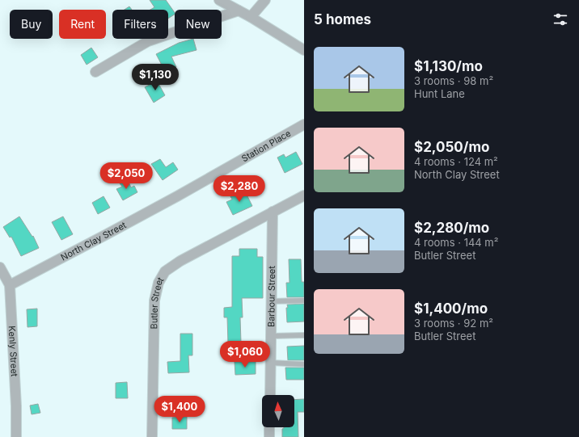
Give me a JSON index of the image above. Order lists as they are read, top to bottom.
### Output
{
  "streets": {
    "street": [
      "Station Place",
      "North Clay Street",
      "Barbour Street",
      "Butler Street",
      "Kenly Street"
    ]
  },
  "crossings": [
    ["Station Place", "North Clay Street"],
    ["North Clay Street", "Kenly Street"],
    ["Barbour Street", "Butler Street"]
  ],
  "north": "top",
  "page": {
    "heading": "5 homes",
    "chip": [
      "Buy",
      "Rent",
      "Filters",
      "New"
    ],
    "list": [
      {
        "name": "$1,130/mo",
        "note": "3 rooms · 98 m² · Hunt Lane"
      },
      {
        "name": "$2,050/mo",
        "note": "4 rooms · 124 m² · North Clay Street"
      },
      {
        "name": "$2,280/mo",
        "note": "4 rooms · 144 m² · Butler Street"
      },
      {
        "name": "$1,400/mo",
        "note": "3 rooms · 92 m² · Butler Street"
      }
    ],
    "price": [
      "$1,130",
      "$2,050",
      "$2,280",
      "$1,060",
      "$1,400"
    ]
  }
}
